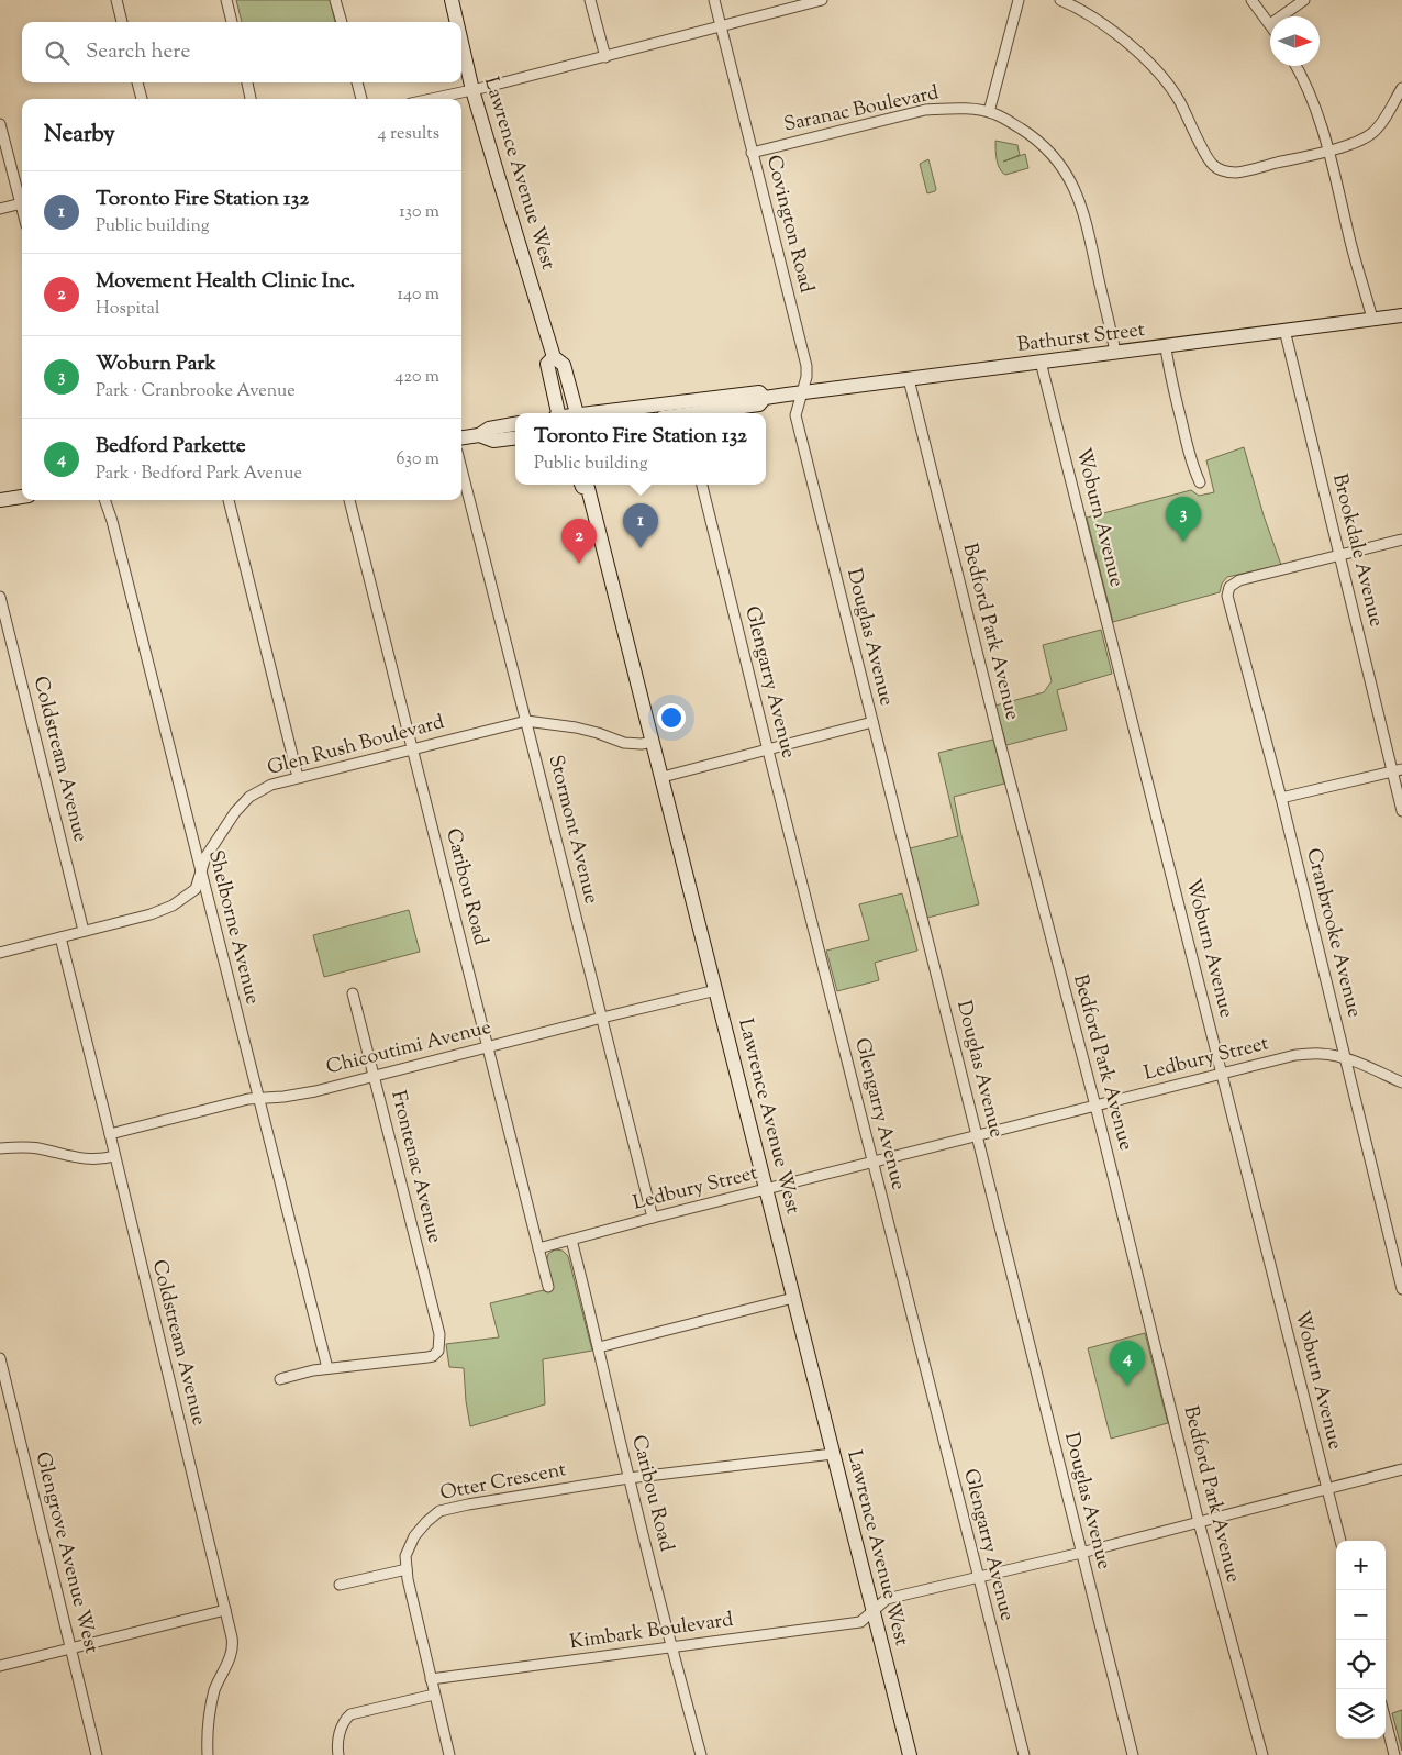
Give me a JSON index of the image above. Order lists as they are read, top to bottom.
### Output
{
  "streets": {
    "main road": ["Lawrence Avenue West", "Bathurst Street"],
    "street": [
      "Saranac Boulevard",
      "Covington Road",
      "Woburn Avenue",
      "Brookdale Avenue",
      "Bedford Park Avenue",
      "Douglas Avenue",
      "Glengarry Avenue",
      "Glen Rush Boulevard",
      "Coldstream Avenue",
      "Stormont Avenue",
      "Caribou Road",
      "Shelborne Avenue",
      "Cranbrooke Avenue",
      "Chicoutimi Avenue",
      "Ledbury Street",
      "Frontenac Avenue",
      "Otter Crescent",
      "Glengrove Avenue West",
      "Kimbark Boulevard"
    ]
  },
  "crossings": [
    ["Saranac Boulevard", "Covington Road"],
    ["Saranac Boulevard", "Bathurst Street"],
    ["Lawrence Avenue West", "Glen Rush Boulevard"],
    ["Lawrence Avenue West", "Chicoutimi Avenue"],
    ["Lawrence Avenue West", "Ledbury Street"],
    ["Lawrence Avenue West", "Otter Crescent"],
    ["Lawrence Avenue West", "Kimbark Boulevard"],
    ["Covington Road", "Bathurst Street"],
    ["Covington Road", "Douglas Avenue"],
    ["Bathurst Street", "Woburn Avenue"],
    ["Bathurst Street", "Brookdale Avenue"],
    ["Bathurst Street", "Bedford Park Avenue"],
    ["Bathurst Street", "Douglas Avenue"],
    ["Woburn Avenue", "Ledbury Street"],
    ["Woburn Avenue", "Kimbark Boulevard"],
    ["Brookdale Avenue", "Cranbrooke Avenue"],
    ["Bedford Park Avenue", "Ledbury Street"],
    ["Bedford Park Avenue", "Kimbark Boulevard"],
    ["Douglas Avenue", "Ledbury Street"],
    ["Douglas Avenue", "Kimbark Boulevard"],
    ["Glengarry Avenue", "Ledbury Street"],
    ["Glengarry Avenue", "Kimbark Boulevard"],
    ["Glen Rush Boulevard", "Coldstream Avenue"],
    ["Glen Rush Boulevard", "Stormont Avenue"],
    ["Glen Rush Boulevard", "Caribou Road"],
    ["Glen Rush Boulevard", "Shelborne Avenue"],
    ["Coldstream Avenue", "Chicoutimi Avenue"],
    ["Stormont Avenue", "Chicoutimi Avenue"],
    ["Stormont Avenue", "Ledbury Street"],
    ["Caribou Road", "Chicoutimi Avenue"],
    ["Caribou Road", "Ledbury Street"],
    ["Caribou Road", "Otter Crescent"],
    ["Caribou Road", "Kimbark Boulevard"],
    ["Shelborne Avenue", "Chicoutimi Avenue"],
    ["Shelborne Avenue", "Frontenac Avenue"],
    ["Cranbrooke Avenue", "Ledbury Street"],
    ["Chicoutimi Avenue", "Frontenac Avenue"],
    ["Otter Crescent", "Kimbark Boulevard"]
  ],
  "north": "right",
  "page": {
    "search": "Search here",
    "heading": ["Nearby", "4 results"],
    "list": [
      {
        "mark": "1",
        "name": "Toronto Fire Station 132",
        "note": "Public building",
        "value": "130 m"
      },
      {
        "mark": "2",
        "name": "Movement Health Clinic Inc.",
        "note": "Hospital",
        "value": "140 m"
      },
      {
        "mark": "3",
        "name": "Woburn Park",
        "note": "Park · Cranbrooke Avenue",
        "value": "420 m"
      },
      {
        "mark": "4",
        "name": "Bedford Parkette",
        "note": "Park · Bedford Park Avenue",
        "value": "630 m"
      }
    ],
    "popup": ["Toronto Fire Station 132", "Public building"],
    "pins": [
      "3",
      "1",
      "2",
      "4"
    ],
    "map_buttons": ["+", "−"]
  }
}
